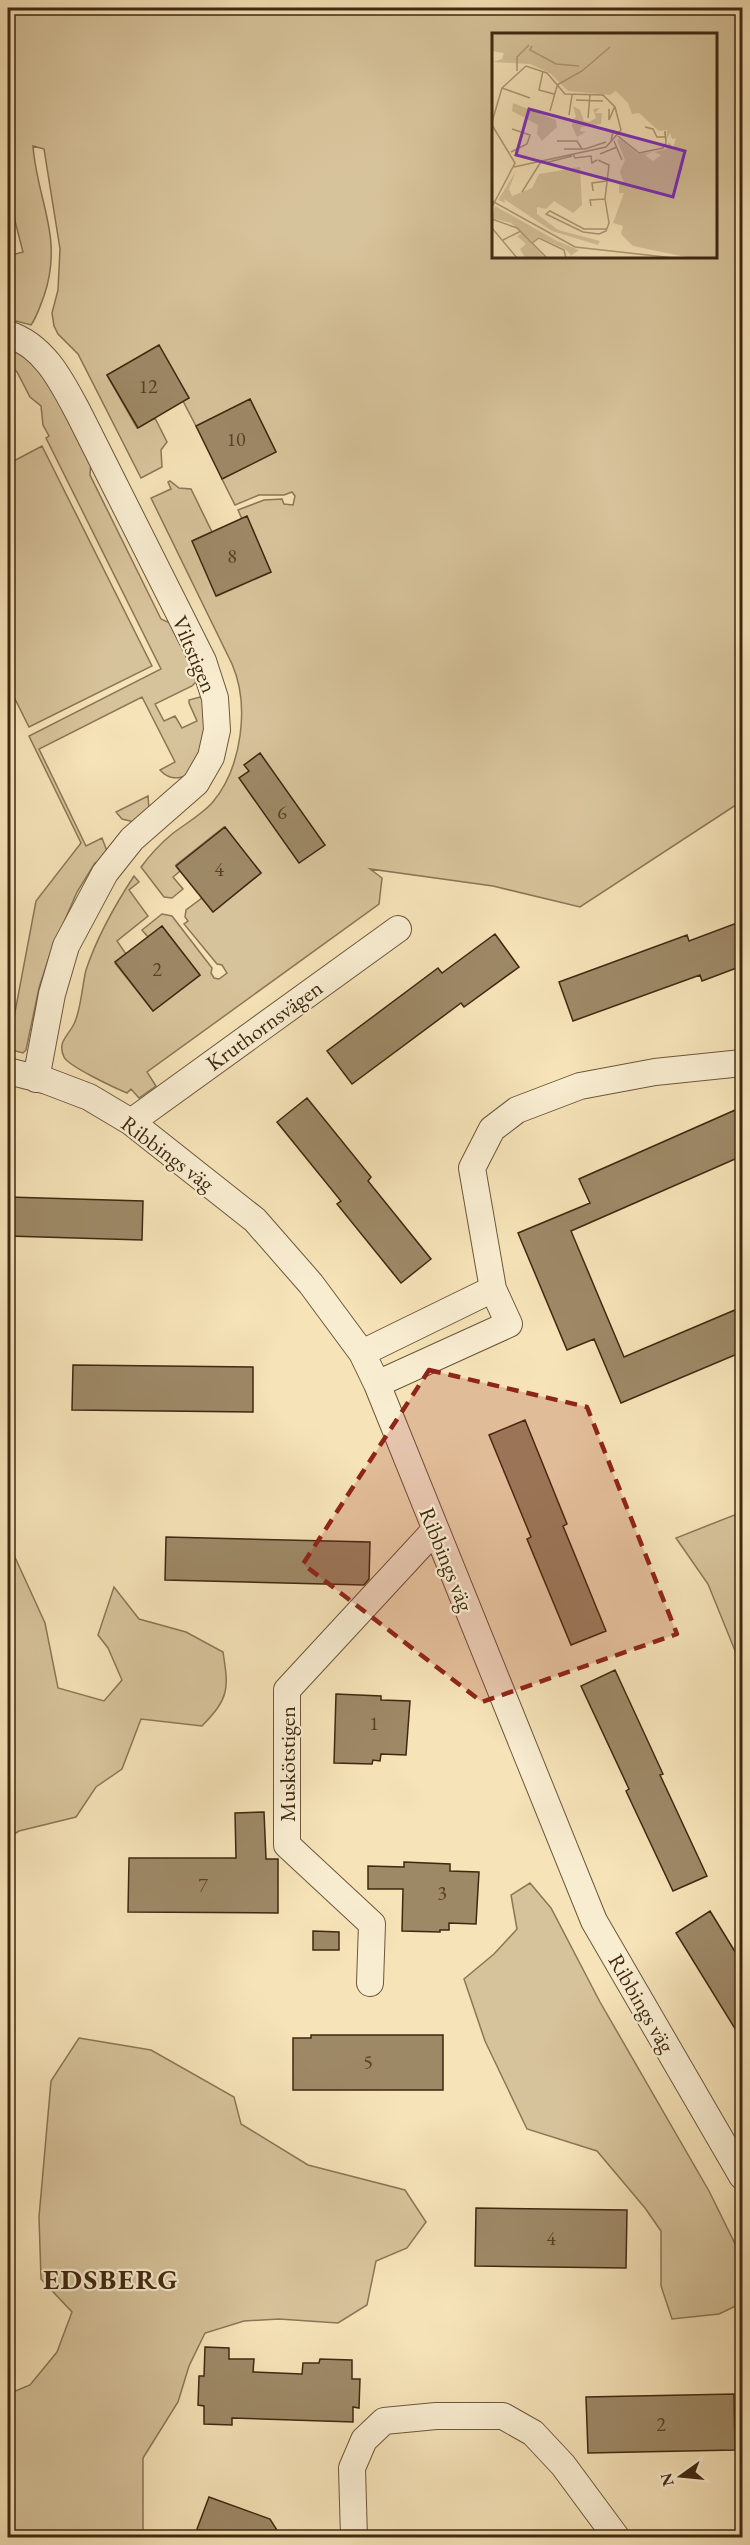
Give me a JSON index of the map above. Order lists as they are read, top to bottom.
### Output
{
  "streets": {
    "street": [
      "Viltstigen",
      "Kruthornsvägen",
      "Ribbings väg",
      "Muskötstigen"
    ]
  },
  "crossings": [
    ["Viltstigen", "Ribbings väg"],
    ["Kruthornsvägen", "Ribbings väg"],
    ["Ribbings väg", "Muskötstigen"]
  ],
  "districts": ["EDSBERG"],
  "house_numbers": [
    "12",
    "10",
    "8",
    "6",
    "4",
    "2",
    "1",
    "7",
    "3",
    "5",
    "4",
    "2"
  ],
  "north": "left"
}
